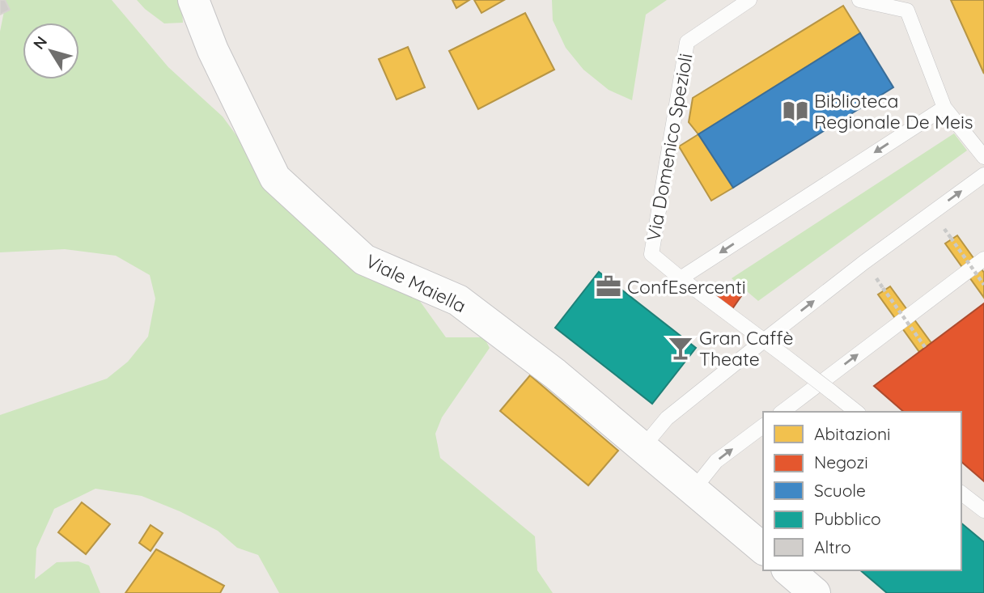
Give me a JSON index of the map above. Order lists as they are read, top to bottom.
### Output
{
  "streets": {
    "main road": ["Viale Maiella"],
    "lane": ["Via Domenico Spezioli"]
  },
  "places": {
    "library": ["Biblioteca Regionale De Meis"],
    "office": ["ConfEsercenti"],
    "bar": ["Gran Caffè Theate"]
  },
  "legend": [
    "Abitazioni",
    "Negozi",
    "Scuole",
    "Pubblico",
    "Altro"
  ],
  "north": "top left"
}
